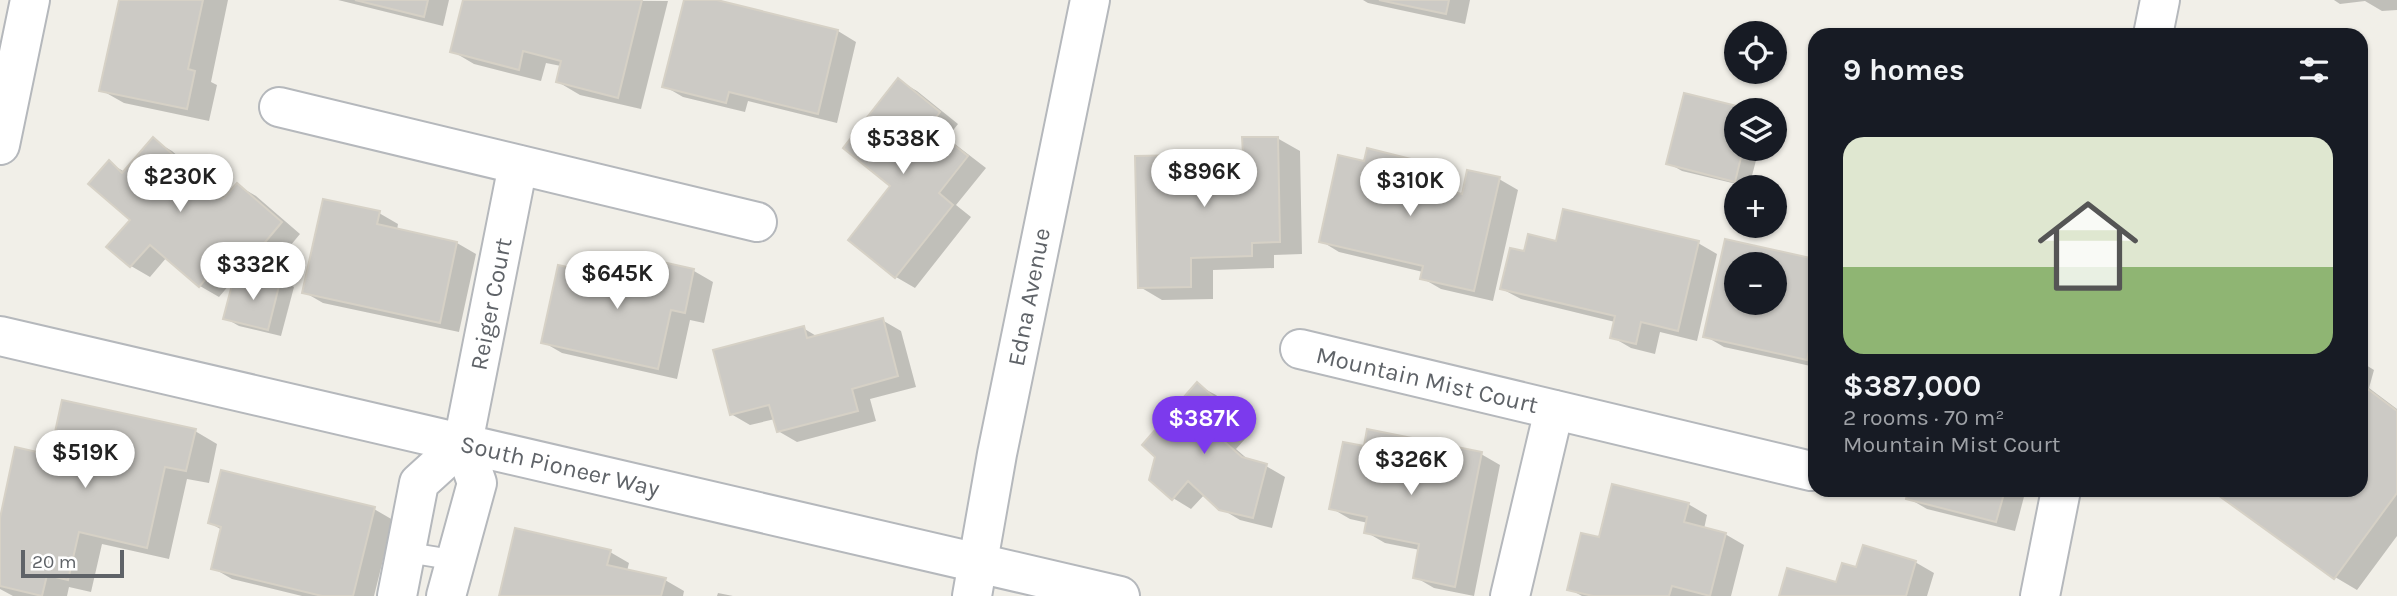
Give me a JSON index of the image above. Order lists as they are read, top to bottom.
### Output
{
  "streets": {
    "street": [
      "Edna Avenue",
      "Reiger Court",
      "Mountain Mist Court",
      "South Pioneer Way"
    ]
  },
  "crossings": [
    ["Edna Avenue", "South Pioneer Way"],
    ["Reiger Court", "South Pioneer Way"]
  ],
  "scale_bar": "20 m",
  "page": {
    "map_buttons": ["+", "−"],
    "heading": "9 homes",
    "list": [
      {
        "name": "$387,000",
        "note": "2 rooms · 70 m² · Mountain Mist Court"
      }
    ],
    "price": [
      "$538K",
      "$896K",
      "$230K",
      "$310K",
      "$332K",
      "$645K",
      "$387K",
      "$519K",
      "$326K"
    ],
    "scale": "20 m"
  }
}
